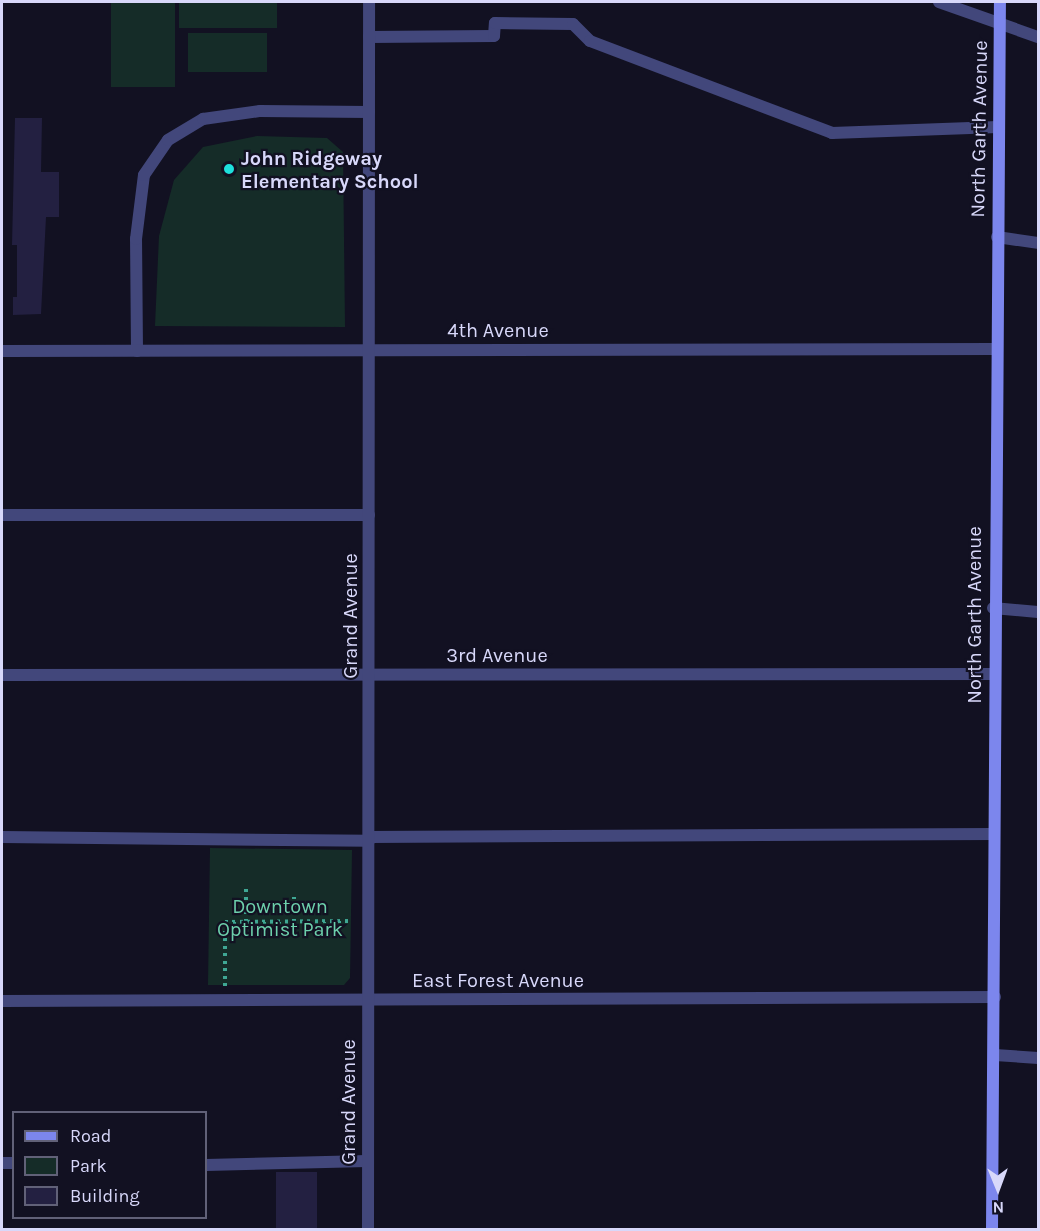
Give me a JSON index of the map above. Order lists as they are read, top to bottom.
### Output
{
  "streets": {
    "street": [
      "North Garth Avenue",
      "4th Avenue",
      "Grand Avenue",
      "3rd Avenue",
      "East Forest Avenue"
    ]
  },
  "crossings": [
    ["North Garth Avenue", "4th Avenue"],
    ["North Garth Avenue", "3rd Avenue"],
    ["North Garth Avenue", "East Forest Avenue"],
    ["4th Avenue", "Grand Avenue"],
    ["Grand Avenue", "3rd Avenue"],
    ["Grand Avenue", "East Forest Avenue"]
  ],
  "parks": ["Downtown Optimist Park"],
  "places": ["John Ridgeway Elementary School"],
  "legend": ["Road", "Park", "Building"],
  "north": "bottom"
}
